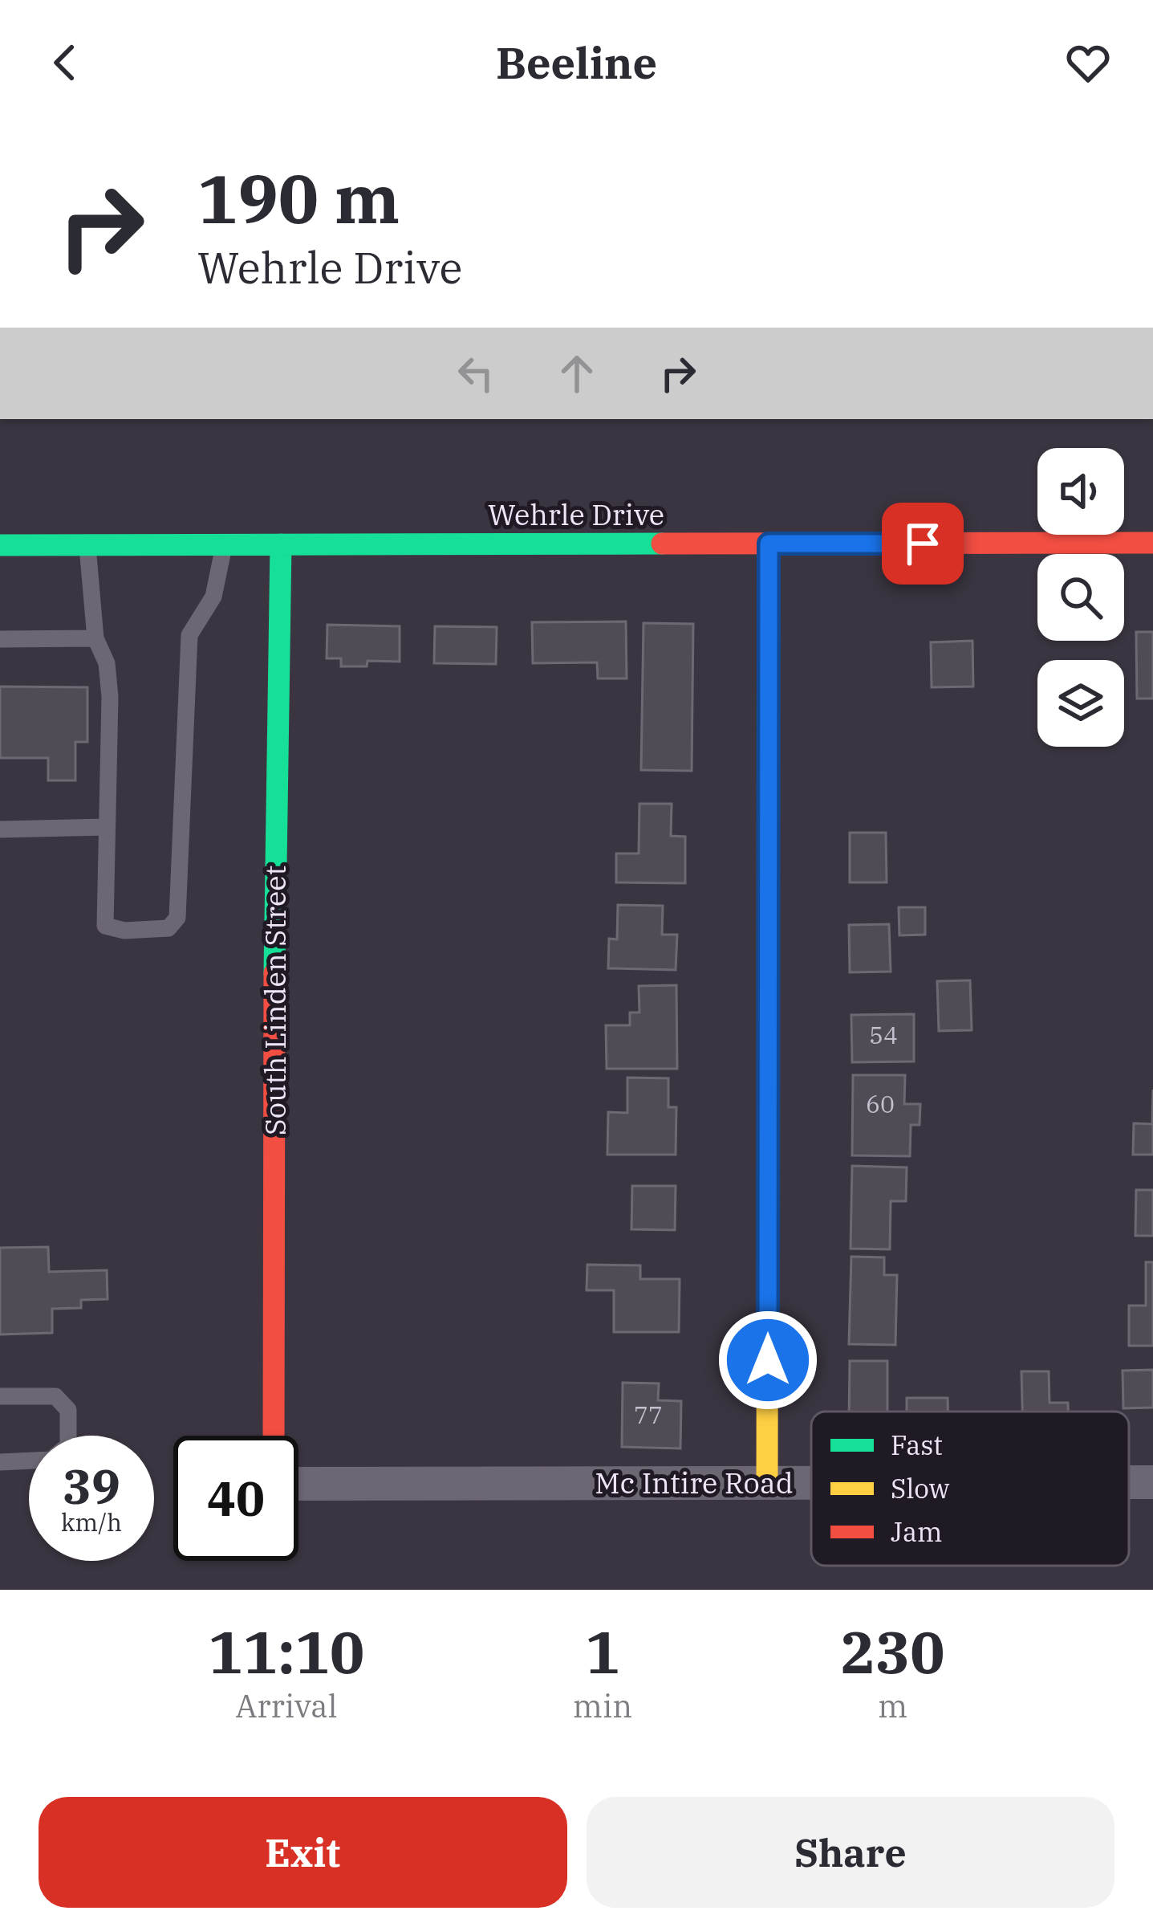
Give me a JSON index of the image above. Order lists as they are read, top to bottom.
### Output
{
  "streets": {
    "street": ["Wehrle Drive", "South Linden Street", "Mc Intire Road"]
  },
  "crossings": [
    ["Wehrle Drive", "South Linden Street"]
  ],
  "house_numbers": ["54", "60", "77"],
  "legend": ["Fast", "Slow", "Jam"],
  "page": {
    "header": "Beeline",
    "turn": ["190 m", "Wehrle Drive"],
    "speed": "39 km/h",
    "limit": "40",
    "eta": [
      "11:10",
      "Arrival",
      "1",
      "min",
      "230",
      "m"
    ],
    "buttons": ["Exit", "Share"]
  }
}
